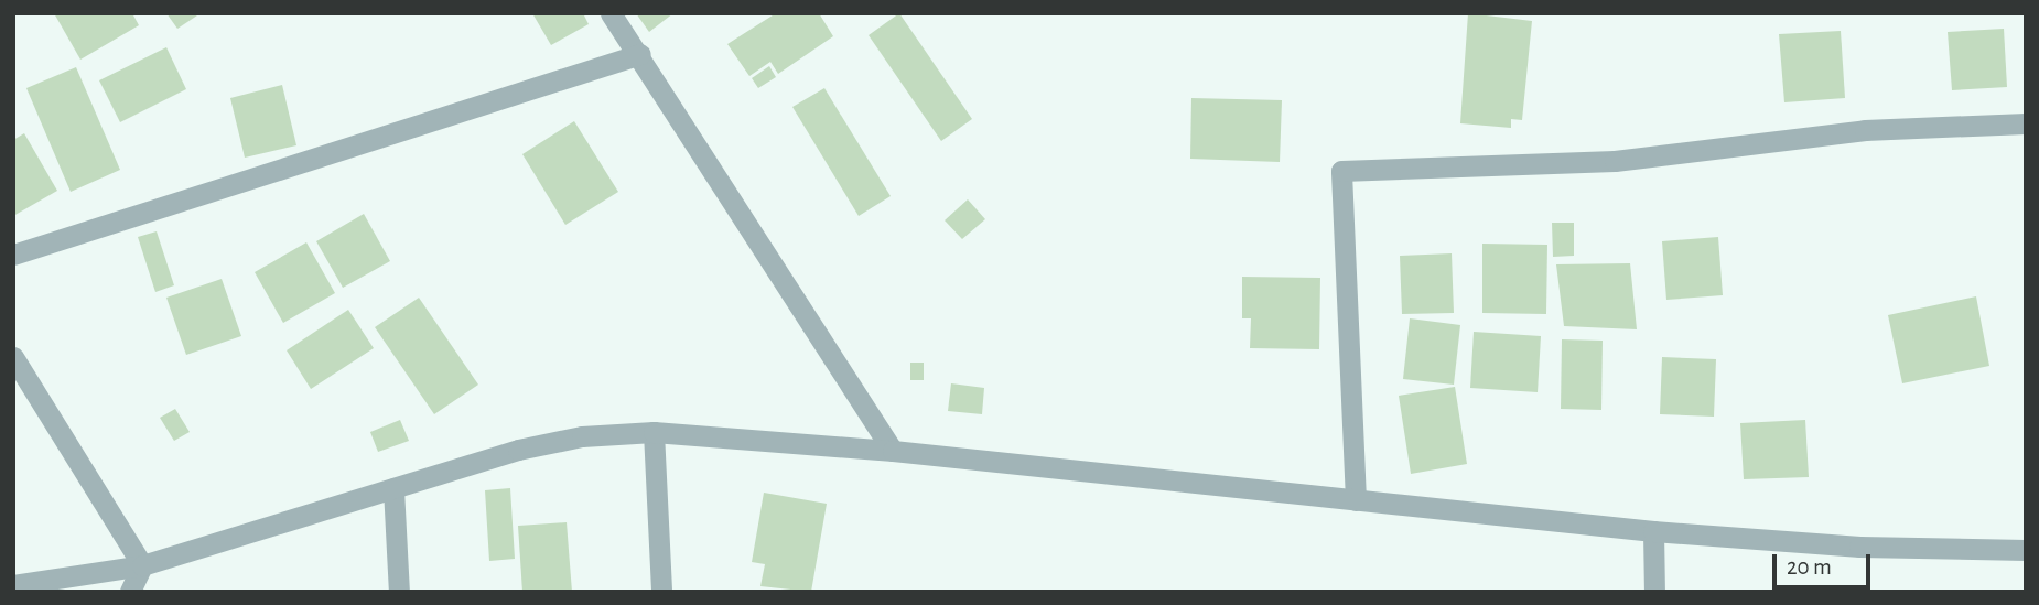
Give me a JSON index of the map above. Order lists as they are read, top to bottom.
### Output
{
  "scale_bar": "20 m"
}
